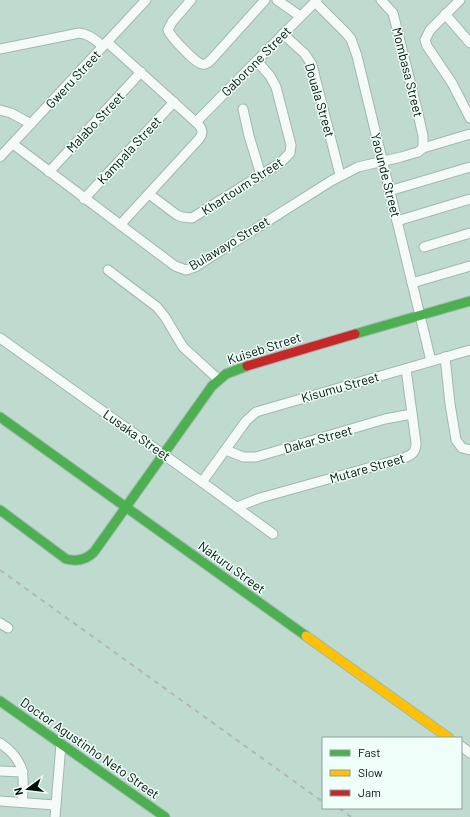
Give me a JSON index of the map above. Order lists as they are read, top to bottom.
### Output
{
  "streets": {
    "street": [
      "Gaborone Street",
      "Mombasa Street",
      "Gweru Street",
      "Douala Street",
      "Malabo Street",
      "Kampala Street",
      "Yaounde Street",
      "Khartoum Street",
      "Bulawayo Street",
      "Kuiseb Street",
      "Kisumu Street",
      "Lusaka Street",
      "Dakar Street",
      "Mutare Street",
      "Nakuru Street",
      "Doctor Agustinho Neto Street"
    ]
  },
  "crossings": [
    ["Gaborone Street", "Douala Street"],
    ["Gaborone Street", "Yaounde Street"],
    ["Gaborone Street", "Khartoum Street"],
    ["Mombasa Street", "Bulawayo Street"],
    ["Gweru Street", "Bulawayo Street"],
    ["Douala Street", "Bulawayo Street"],
    ["Malabo Street", "Bulawayo Street"],
    ["Kampala Street", "Bulawayo Street"],
    ["Yaounde Street", "Bulawayo Street"],
    ["Yaounde Street", "Kuiseb Street"],
    ["Yaounde Street", "Kisumu Street"],
    ["Kuiseb Street", "Lusaka Street"],
    ["Kuiseb Street", "Nakuru Street"],
    ["Kisumu Street", "Lusaka Street"],
    ["Kisumu Street", "Dakar Street"],
    ["Kisumu Street", "Mutare Street"],
    ["Lusaka Street", "Mutare Street"],
    ["Dakar Street", "Mutare Street"]
  ],
  "legend": ["Fast", "Slow", "Jam"],
  "north": "left"
}
